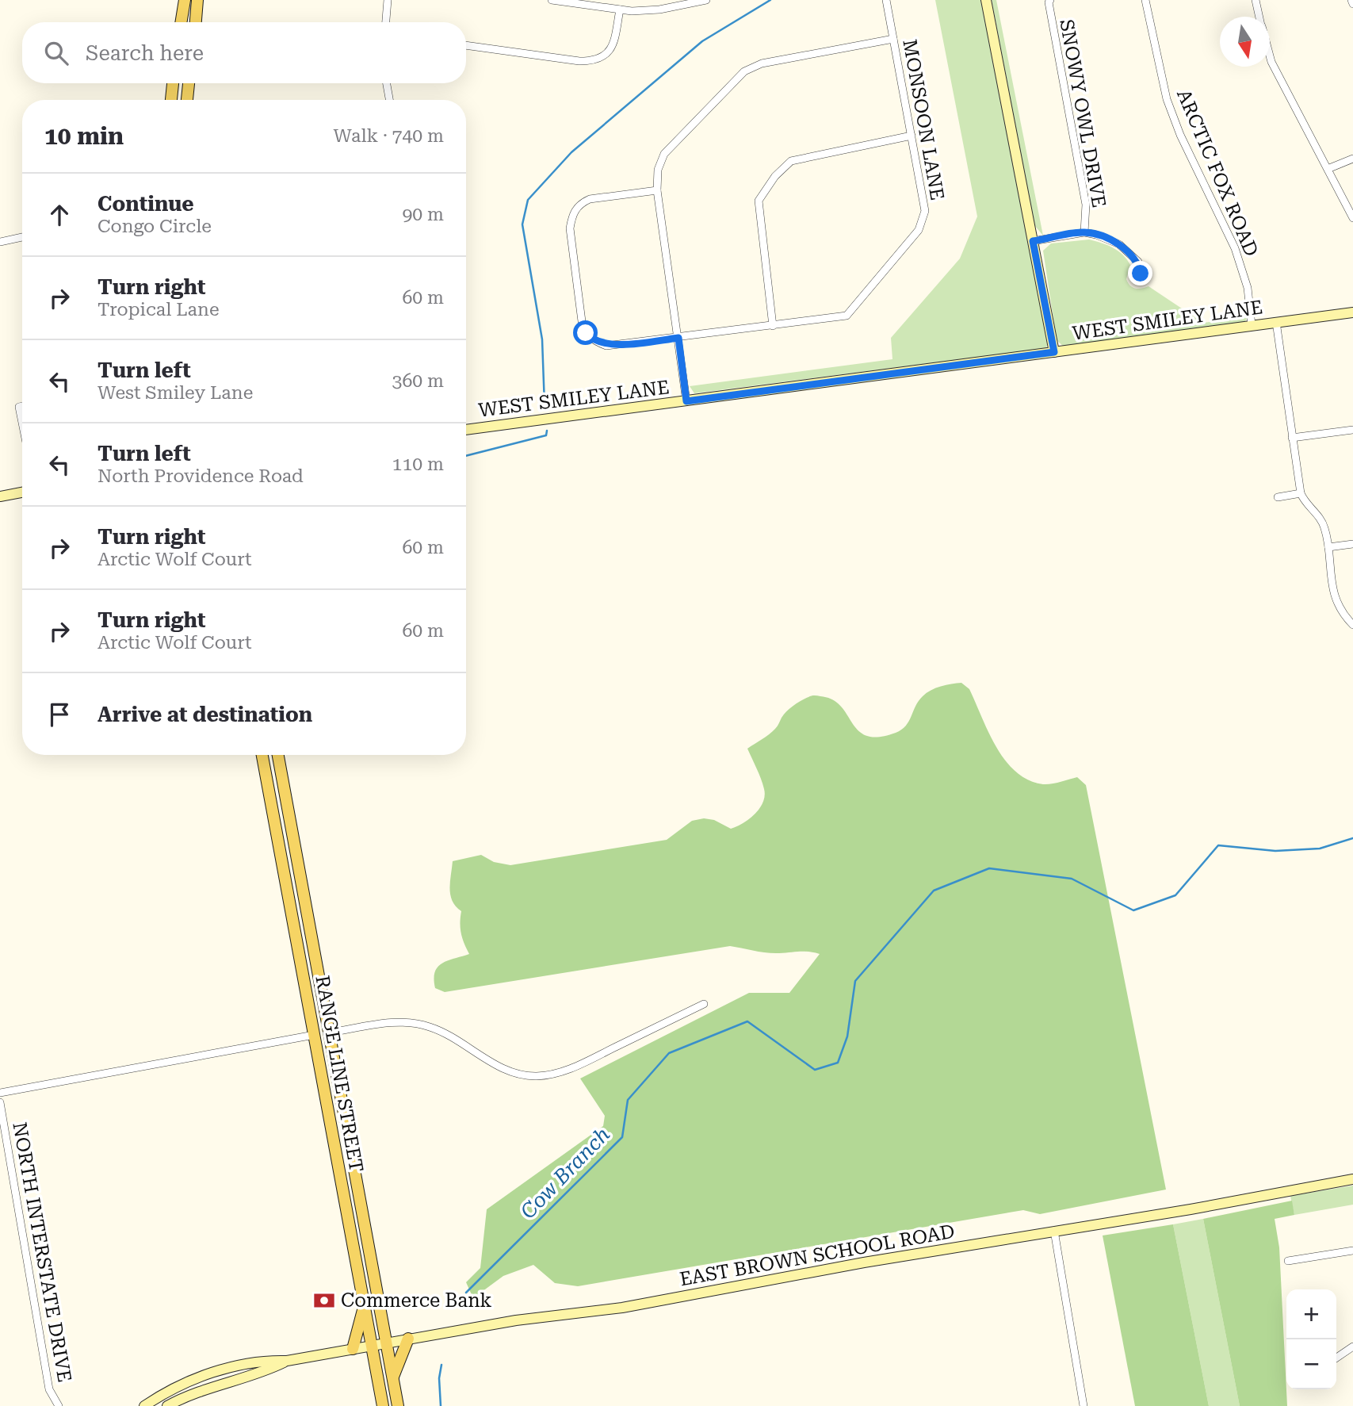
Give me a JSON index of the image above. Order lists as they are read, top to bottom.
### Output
{
  "streets": {
    "main road": ["RANGE LINE STREET"],
    "street": [
      "SNOWY OWL DRIVE",
      "MONSOON LANE",
      "ARCTIC FOX ROAD",
      "WEST SMILEY LANE",
      "NORTH INTERSTATE DRIVE",
      "EAST BROWN SCHOOL ROAD"
    ]
  },
  "crossings": [
    ["ARCTIC FOX ROAD", "WEST SMILEY LANE"],
    ["RANGE LINE STREET", "EAST BROWN SCHOOL ROAD"]
  ],
  "water": ["Cow Branch"],
  "places": {
    "bank": ["Commerce Bank"]
  },
  "north": "bottom",
  "page": {
    "search": "Search here",
    "heading": ["10 min", "Walk · 740 m"],
    "list": [
      ["Continue", "Congo Circle", "90 m"],
      ["Turn right", "Tropical Lane", "60 m"],
      ["Turn left", "West Smiley Lane", "360 m"],
      ["Turn left", "North Providence Road", "110 m"],
      ["Turn right", "Arctic Wolf Court", "60 m"],
      ["Turn right", "Arctic Wolf Court", "60 m"],
      "Arrive at destination"
    ],
    "map_buttons": ["+", "−"]
  }
}
